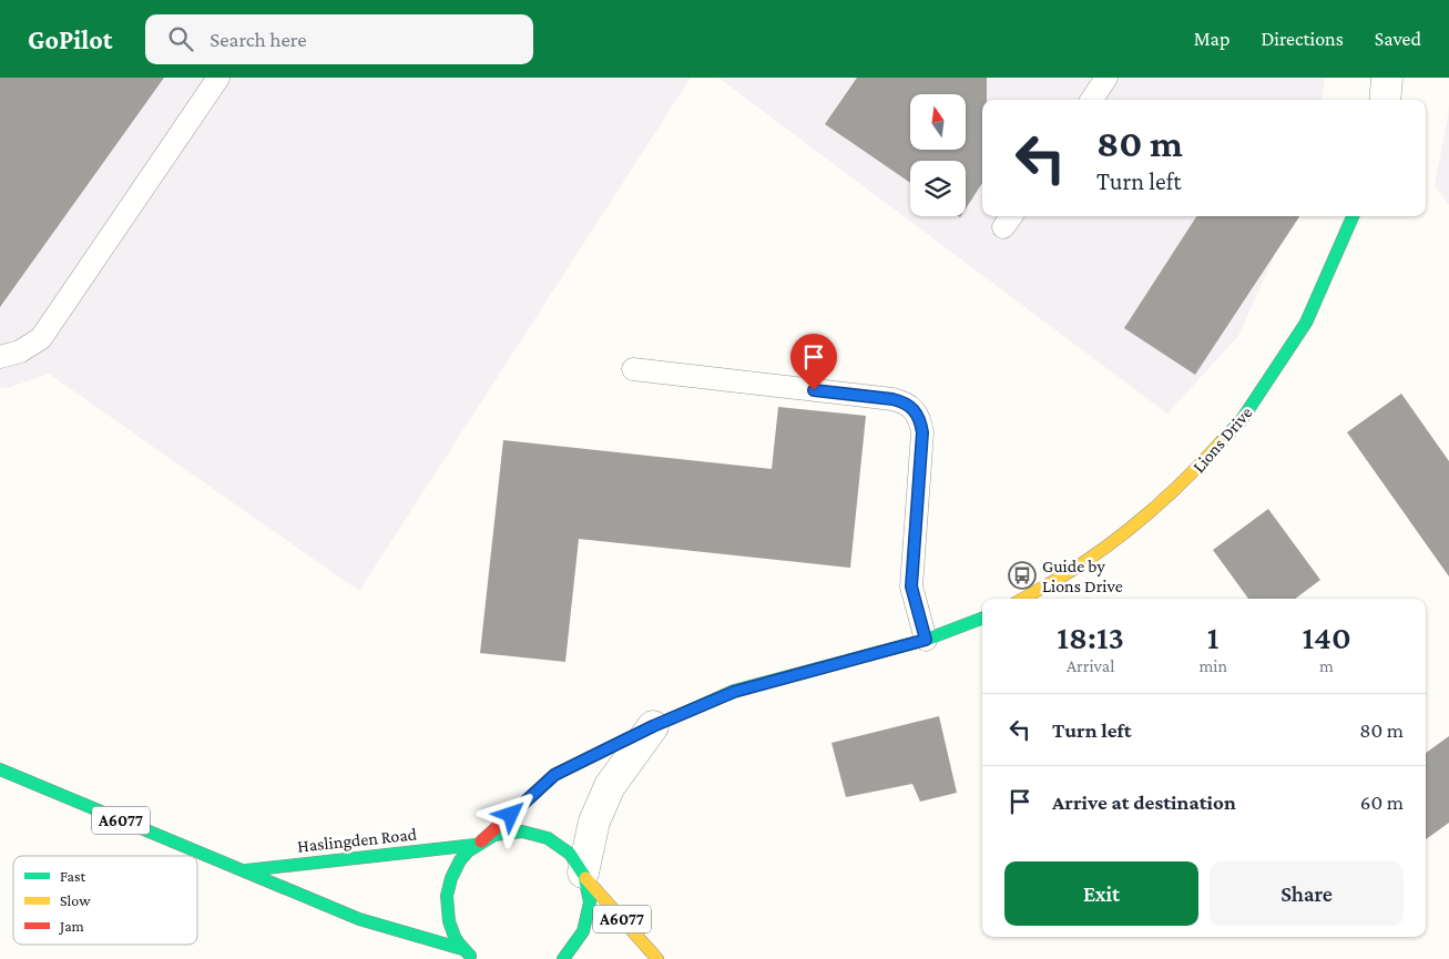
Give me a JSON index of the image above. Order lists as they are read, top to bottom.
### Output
{
  "streets": {
    "main road": ["Lions Drive", "A6077", "Haslingden Road"]
  },
  "crossings": [
    ["A6077", "Haslingden Road"]
  ],
  "places": {
    "bus stop": ["Guide by Lions Drive"]
  },
  "legend": ["Fast", "Slow", "Jam"],
  "north": "top",
  "page": {
    "header": "GoPilot",
    "search": "Search here",
    "nav": ["Map", "Directions", "Saved"],
    "turn": ["80 m", "Turn left"],
    "eta": [
      "18:13",
      "Arrival",
      "1",
      "min",
      "140",
      "m"
    ],
    "list": [
      {
        "name": "Turn left",
        "value": "80 m"
      },
      {
        "name": "Arrive at destination",
        "value": "60 m"
      }
    ],
    "buttons": ["Exit", "Share"]
  }
}
